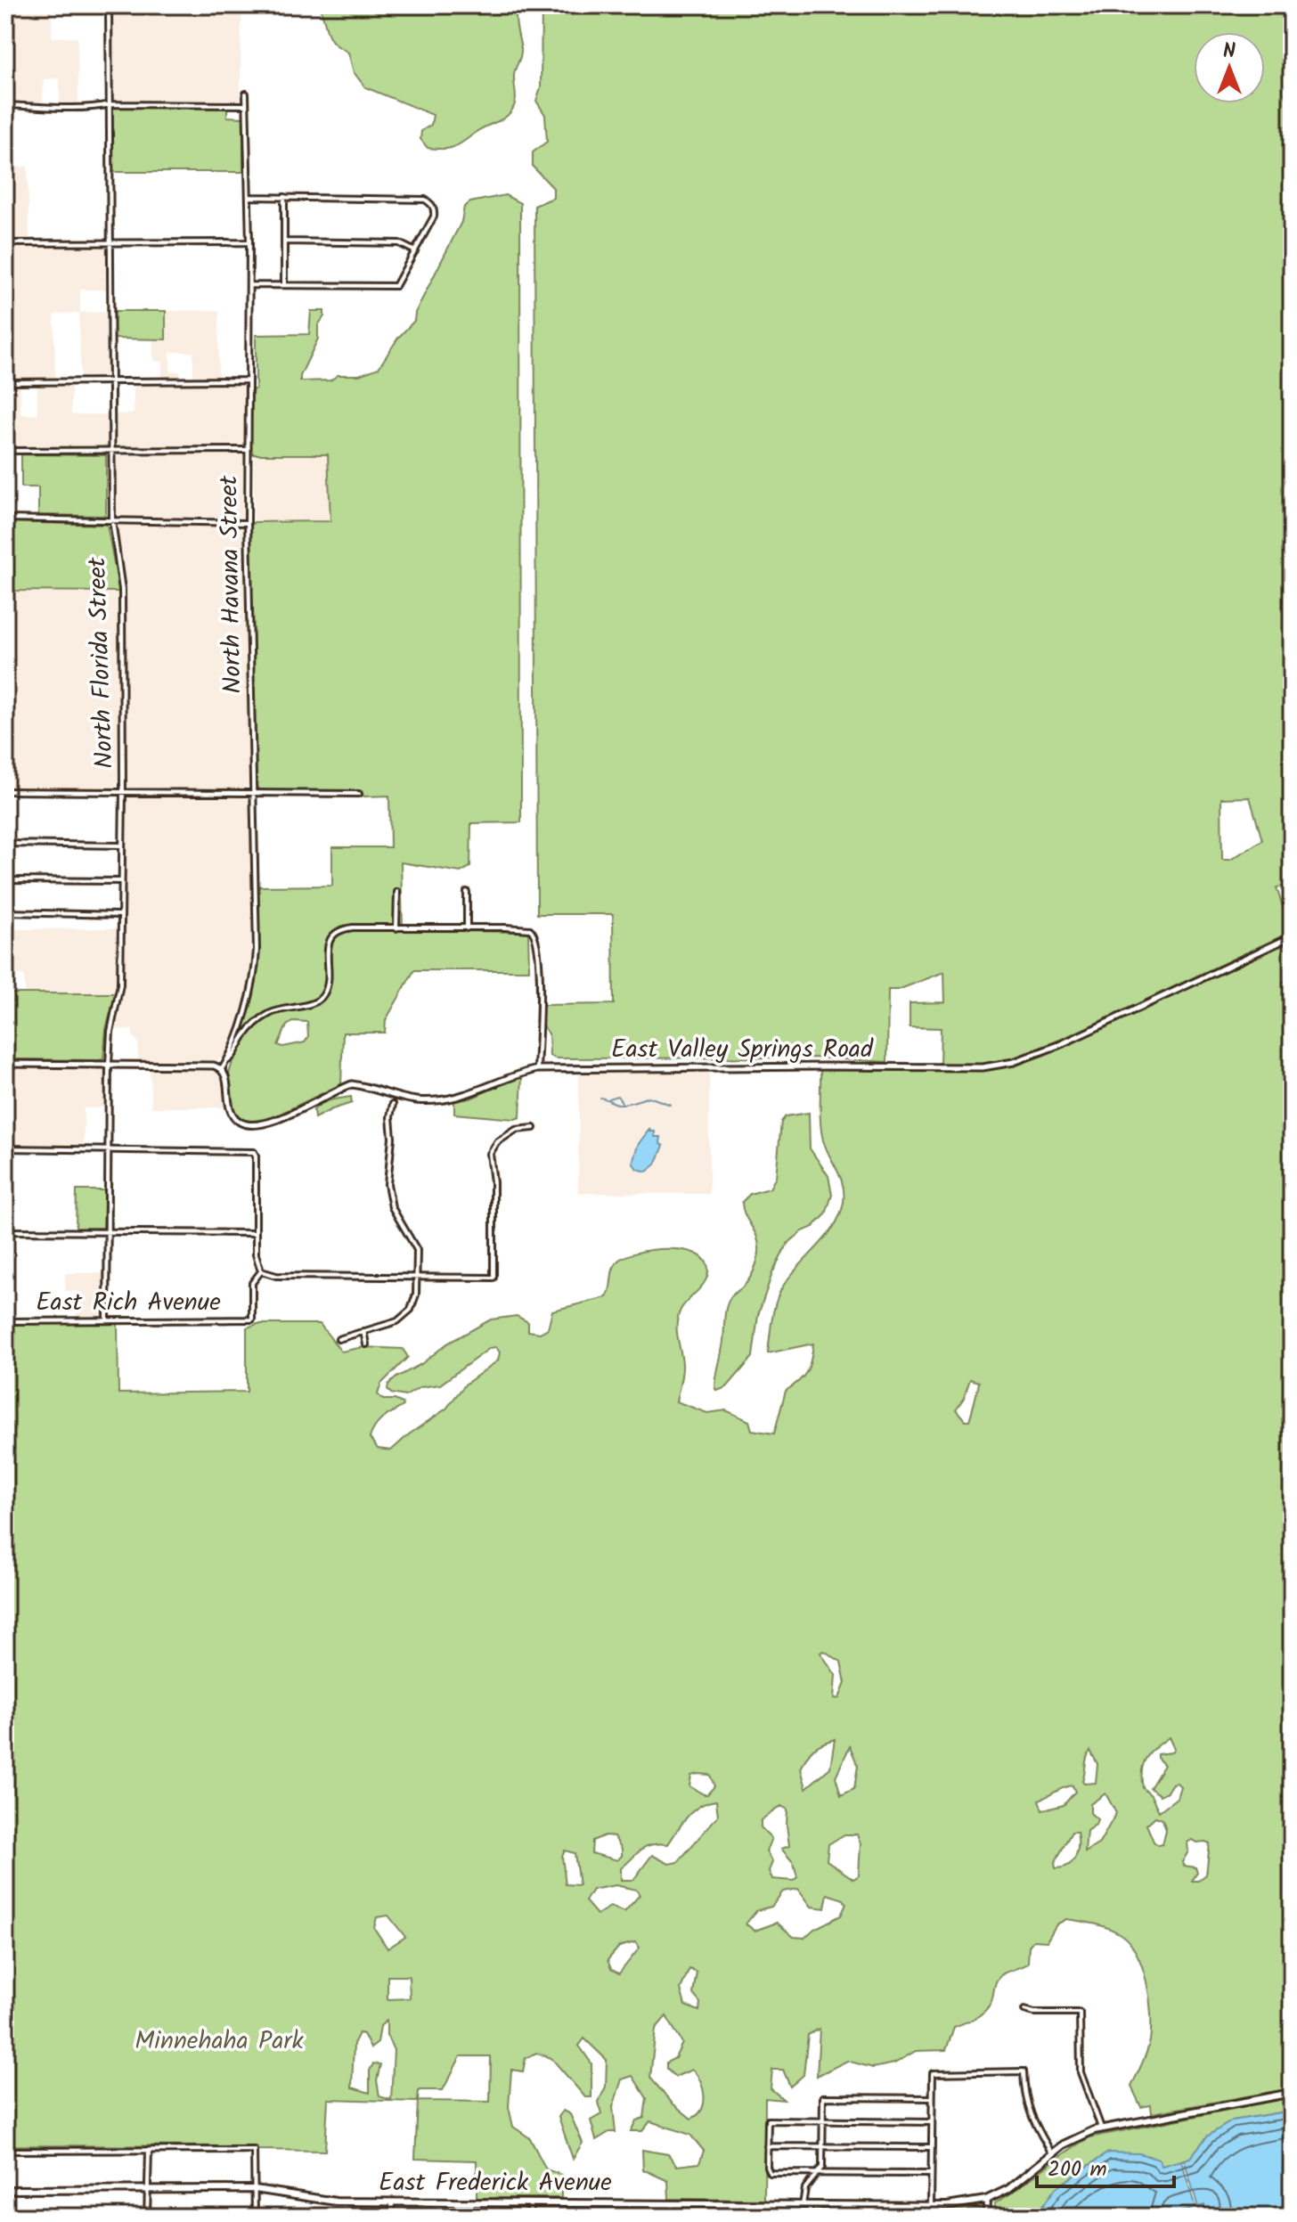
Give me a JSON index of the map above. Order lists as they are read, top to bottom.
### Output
{
  "streets": {
    "main road": ["East Frederick Avenue"],
    "street": [
      "North Havana Street",
      "North Florida Street",
      "East Valley Springs Road",
      "East Rich Avenue"
    ]
  },
  "crossings": [
    ["North Havana Street", "East Valley Springs Road"],
    ["North Florida Street", "East Rich Avenue"]
  ],
  "parks": ["Minnehaha Park"],
  "scale_bar": "200 m",
  "north": "top"
}
